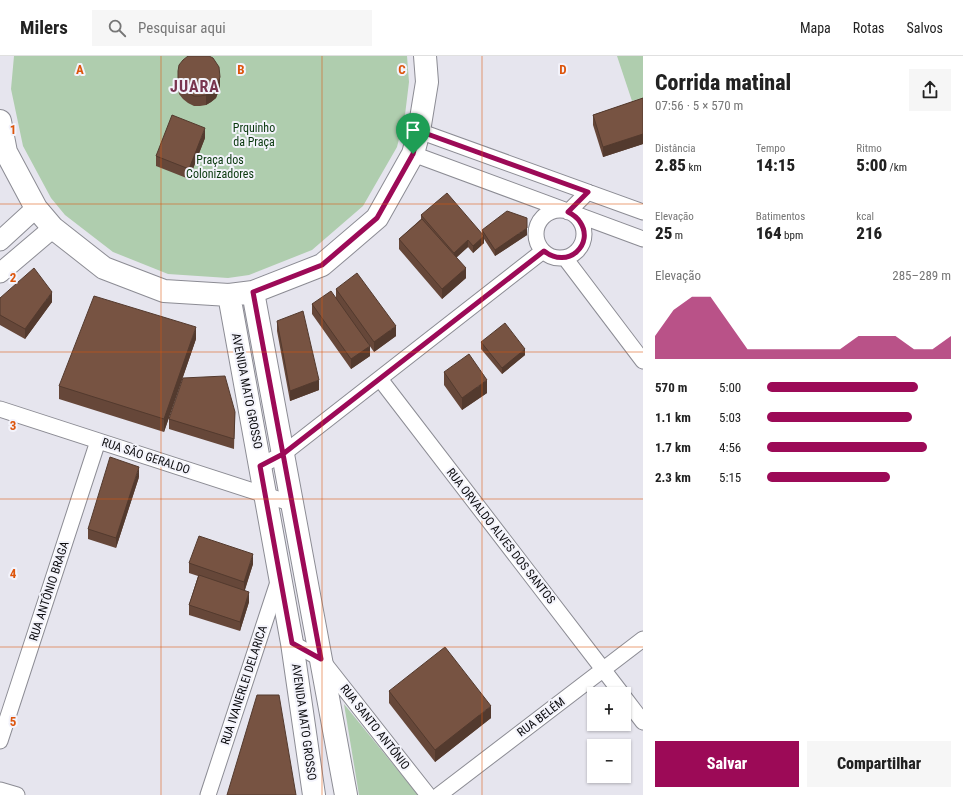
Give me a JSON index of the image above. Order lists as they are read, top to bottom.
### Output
{
  "streets": {
    "main road": ["AVENIDA MATO GROSSO"],
    "street": [
      "RUA SÃO GERALDO",
      "RUA ORVALDO ALVES DOS SANTOS",
      "RUA ANTÔNIO BRAGA",
      "RUA IVANERLEI DELARICA",
      "RUA BELÉM",
      "RUA SANTO ANTÔNIO"
    ]
  },
  "crossings": [
    ["AVENIDA MATO GROSSO", "RUA SÃO GERALDO"],
    ["AVENIDA MATO GROSSO", "RUA IVANERLEI DELARICA"],
    ["AVENIDA MATO GROSSO", "RUA SANTO ANTÔNIO"],
    ["RUA SÃO GERALDO", "RUA ANTÔNIO BRAGA"],
    ["RUA ORVALDO ALVES DOS SANTOS", "RUA BELÉM"]
  ],
  "districts": ["JUARA"],
  "parks": ["Prquinho da Praça", "Praça dos Colonizadores"],
  "page": {
    "header": "Milers",
    "search": "Pesquisar aqui",
    "nav": ["Mapa", "Rotas", "Salvos"],
    "heading": ["Corrida matinal", "07:56 · 5 × 570 m"],
    "stats": [
      ["Distância", "2.85 km"],
      ["Tempo", "14:15"],
      ["Ritmo", "5:00 /km"],
      ["Elevação", "25 m"],
      ["Batimentos", "164 bpm"],
      ["kcal", "216"]
    ],
    "chart": ["Elevação", "285–289 m"],
    "list": [
      {
        "name": "570 m",
        "note": "5:00"
      },
      {
        "name": "1.1 km",
        "note": "5:03"
      },
      {
        "name": "1.7 km",
        "note": "4:56"
      },
      {
        "name": "2.3 km",
        "note": "5:15"
      }
    ],
    "map_buttons": ["+", "−"],
    "buttons": ["Salvar", "Compartilhar"]
  },
  "grid": {
    "columns": [
      "A",
      "B",
      "C",
      "D"
    ],
    "rows": [
      "1",
      "2",
      "3",
      "4",
      "5"
    ]
  }
}
